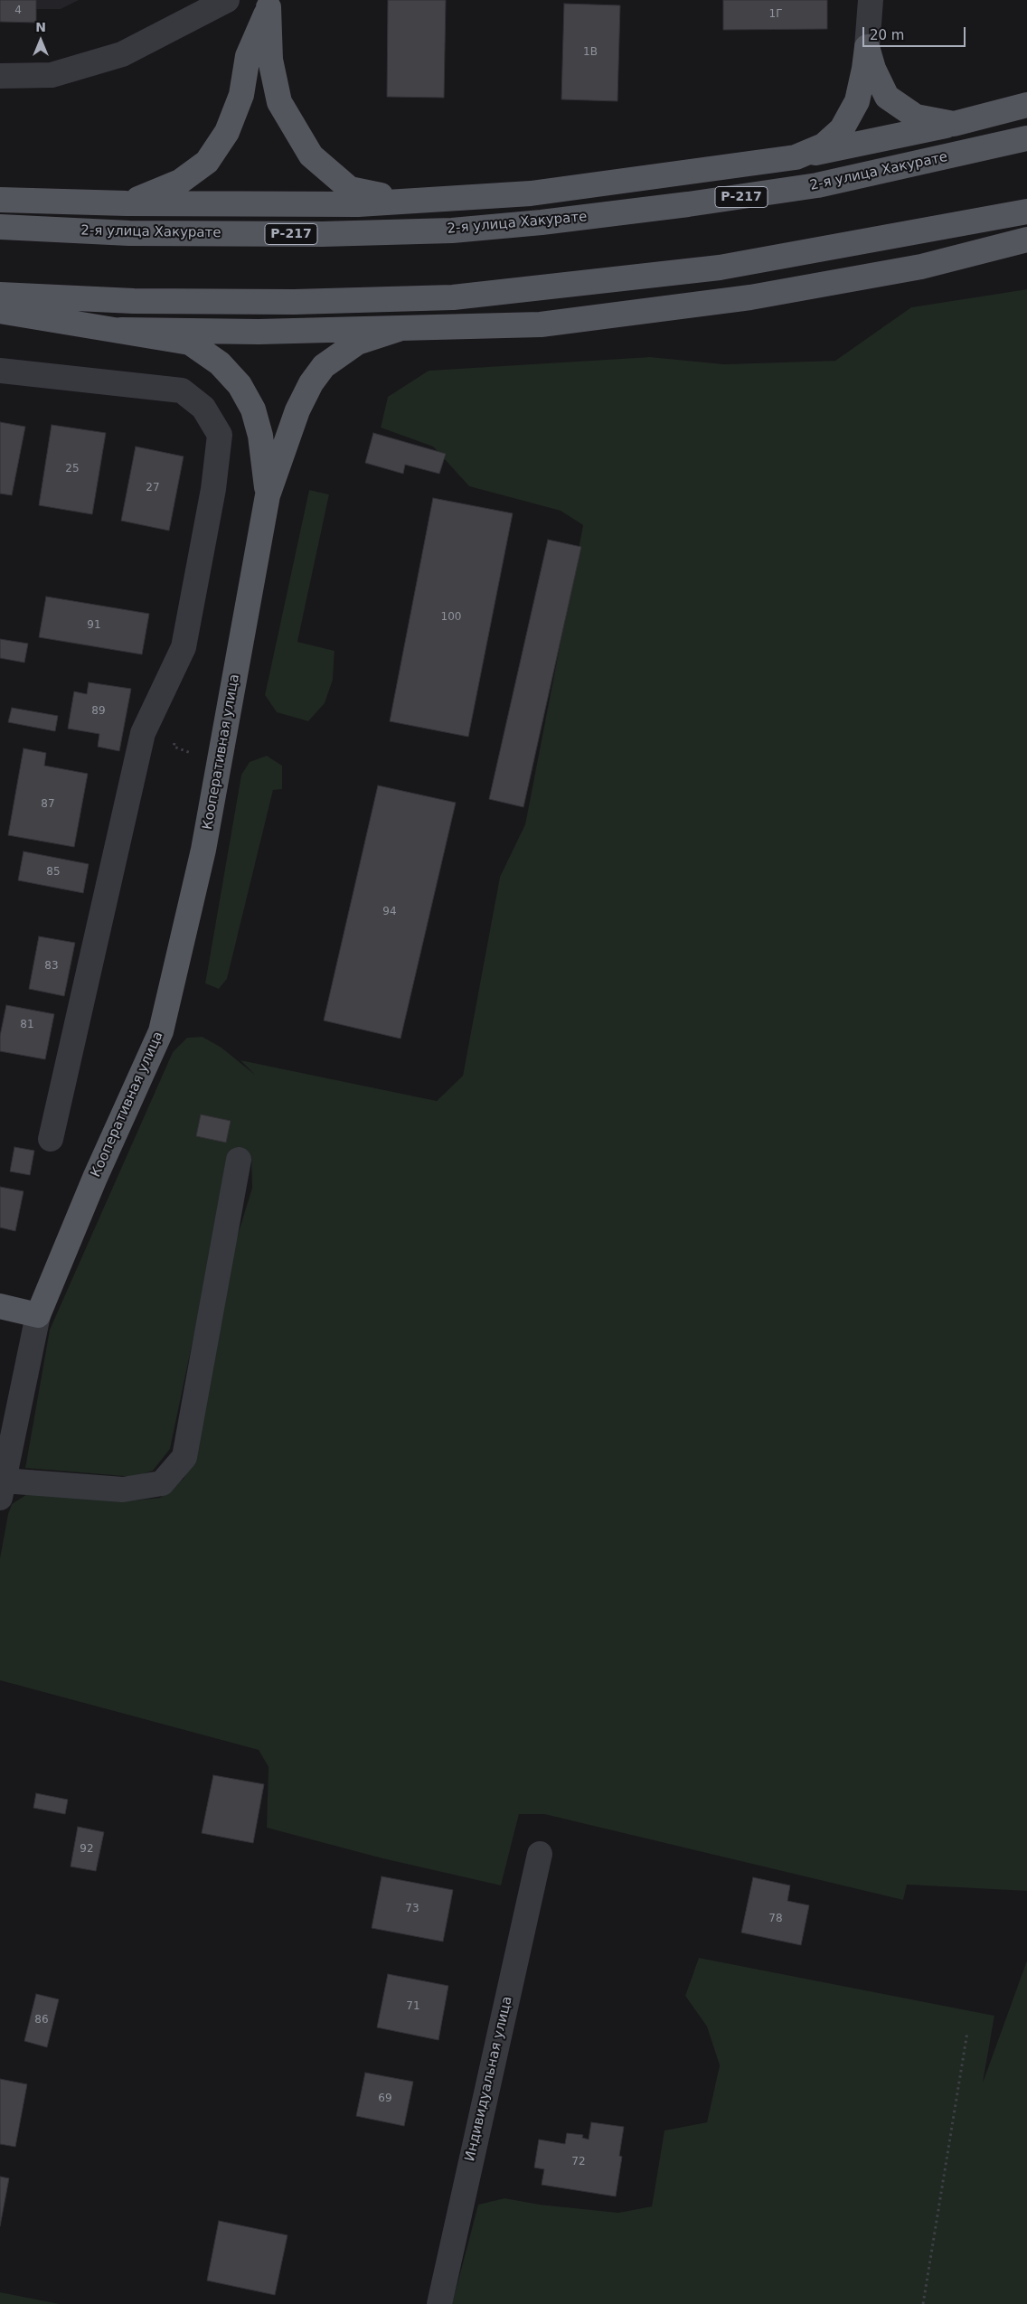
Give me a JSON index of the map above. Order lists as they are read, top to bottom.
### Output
{
  "streets": {
    "main road": ["2-я улица Хакурате", "Р-217", "Кооперативная улица"],
    "street": ["Индивидуальная улица"]
  },
  "house_numbers": [
    "4",
    "1Г",
    "1В",
    "25",
    "27",
    "100",
    "91",
    "89",
    "87",
    "85",
    "94",
    "83",
    "81",
    "92",
    "73",
    "78",
    "71",
    "86",
    "69",
    "72"
  ],
  "scale_bar": "20 m",
  "north": "top"
}
